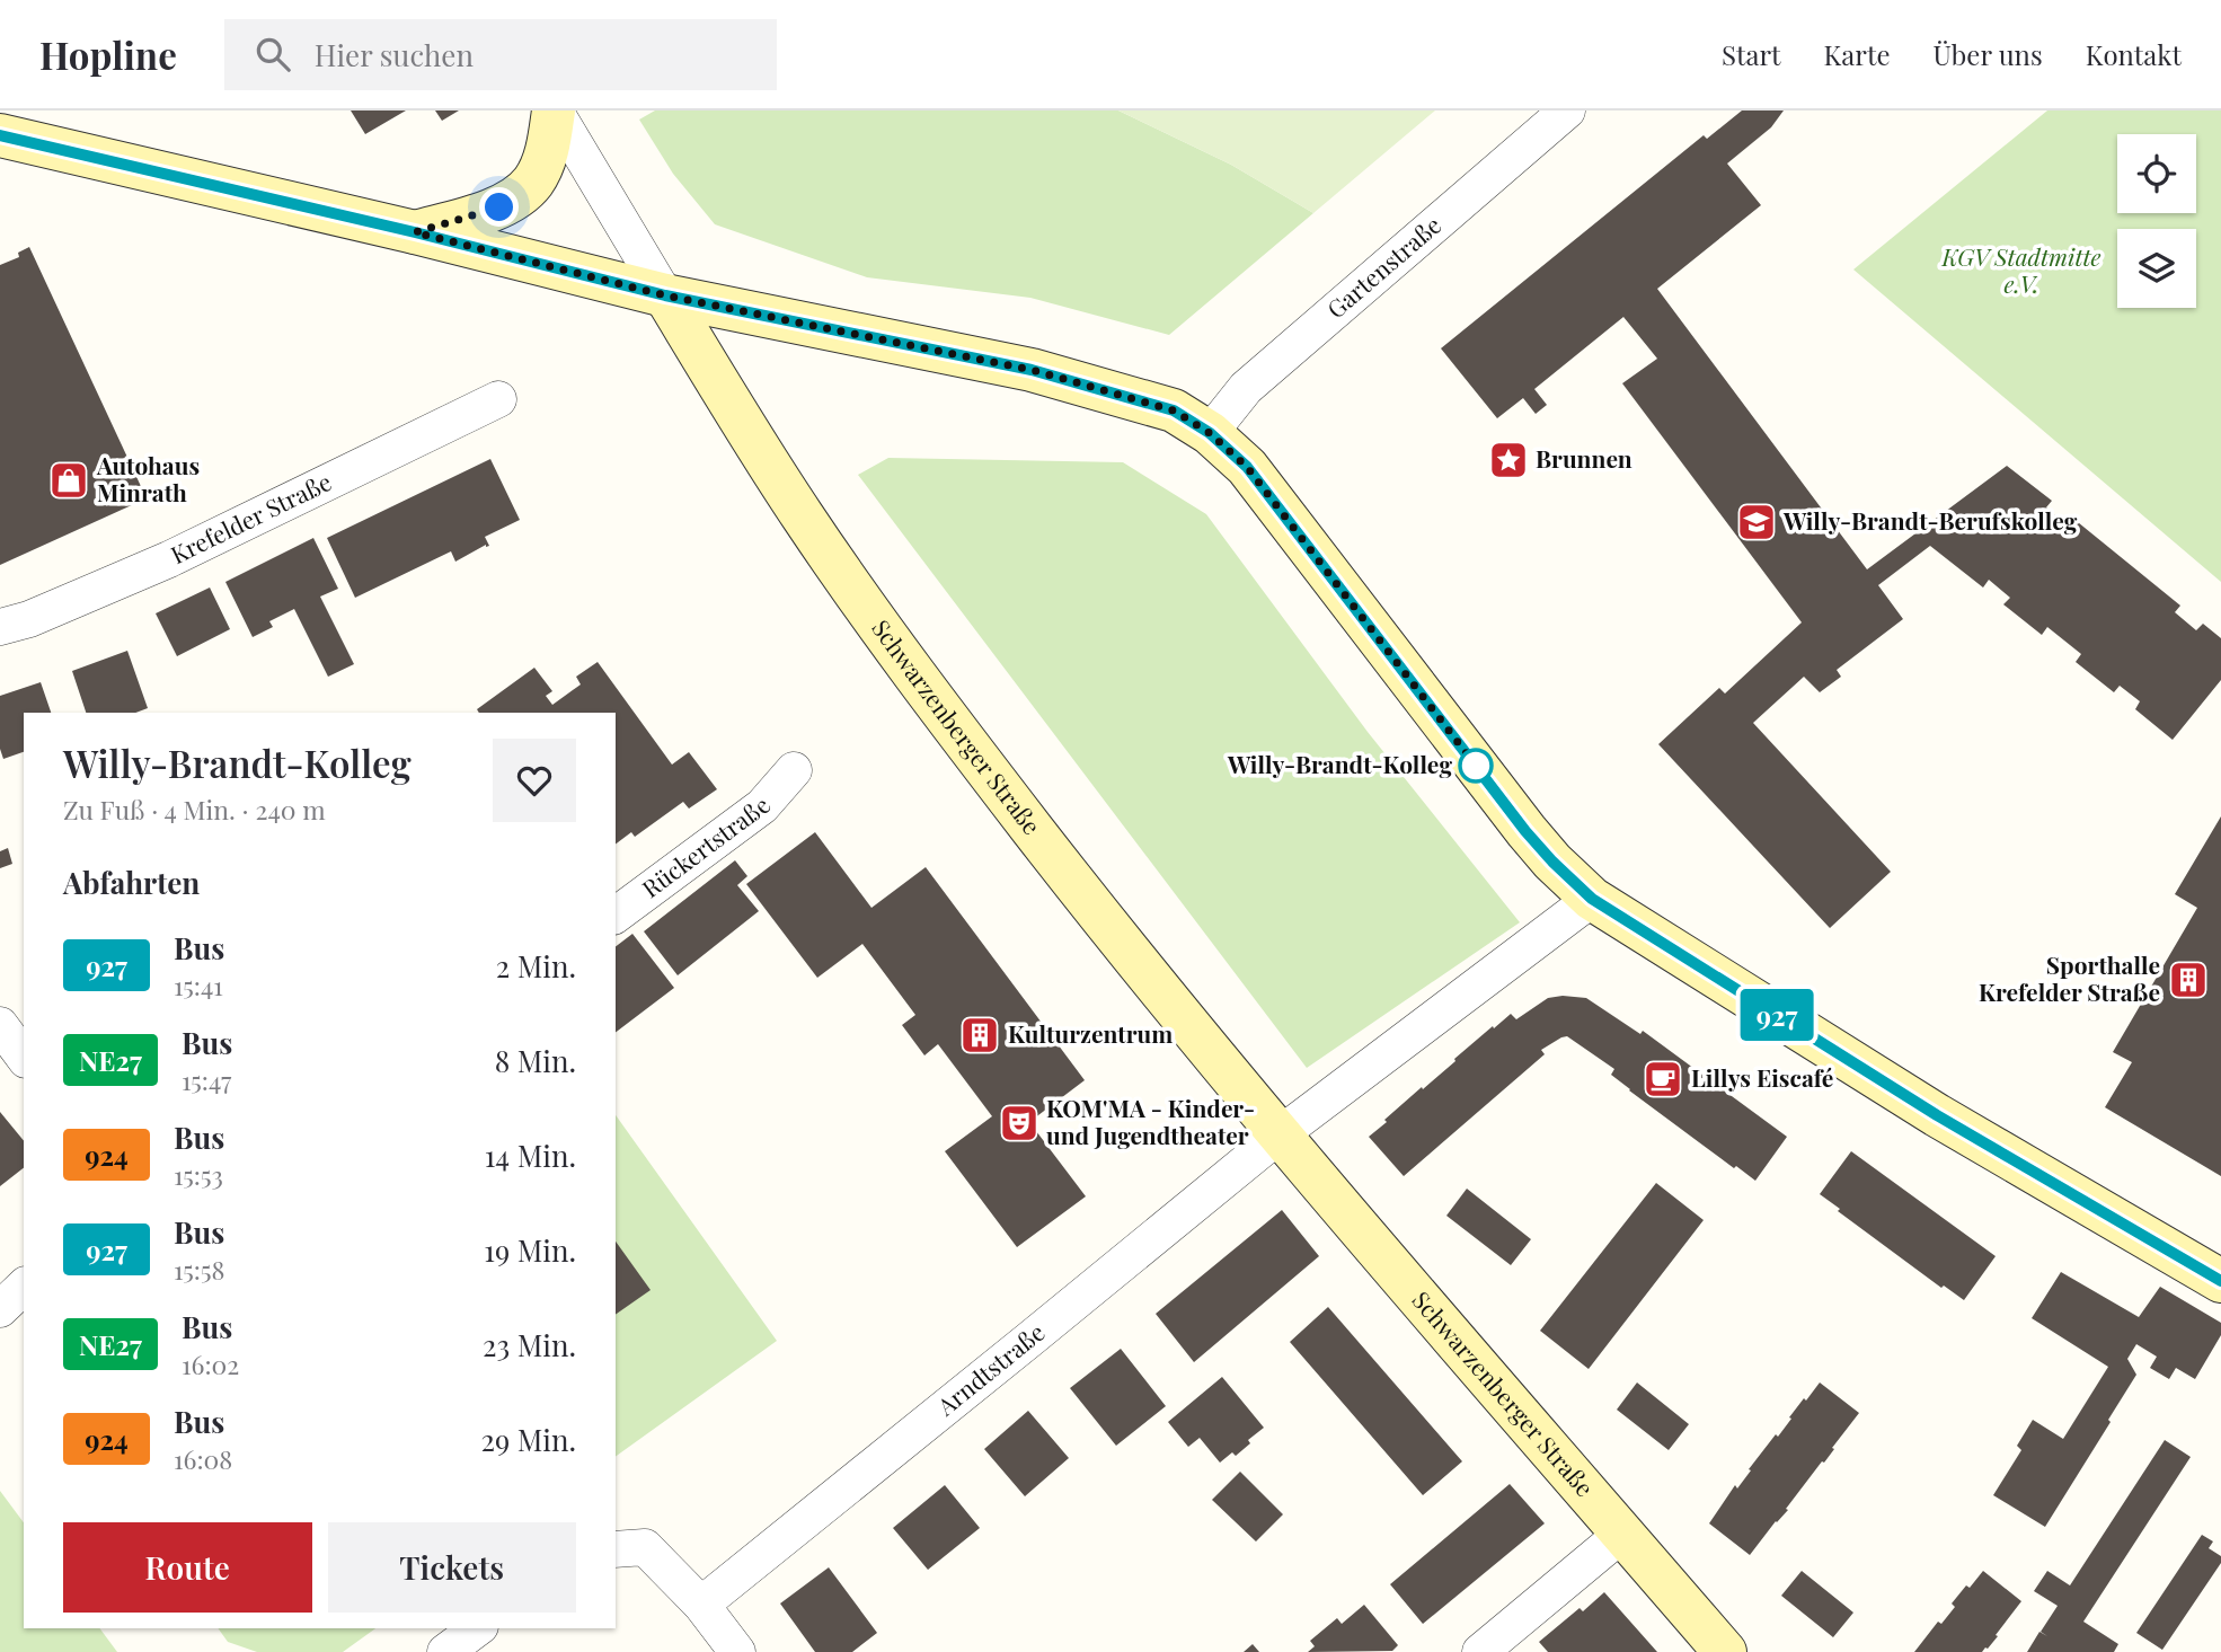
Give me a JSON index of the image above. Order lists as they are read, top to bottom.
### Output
{
  "streets": {
    "main road": ["Schwarzenberger Straße"],
    "street": [
      "Gartenstraße",
      "Krefelder Straße",
      "Rückertstraße",
      "Arndtstraße"
    ]
  },
  "crossings": [
    ["Schwarzenberger Straße", "Arndtstraße"]
  ],
  "parks": ["KGV Stadtmitte e.V."],
  "places": {
    "place": ["Brunnen"],
    "shop": ["Autohaus Minrath"],
    "school or university": ["Willy-Brandt-Berufskolleg"],
    "other": ["Willy-Brandt-Kolleg"],
    "building": ["Sporthalle Krefelder Straße", "Kulturzentrum"],
    "cafe": ["Lillys Eiscafé"],
    "theatre": ["KOM'MA - Kinder- und Jugendtheater"]
  },
  "lines": ["bus line 927"],
  "page": {
    "header": "Hopline",
    "search": "Hier suchen",
    "nav": [
      "Start",
      "Karte",
      "Über uns",
      "Kontakt"
    ],
    "on_map": "927",
    "heading": [
      ["Willy-Brandt-Kolleg", "Zu Fuß · 4 Min. · 240 m"],
      "Abfahrten"
    ],
    "list": [
      {
        "mark": "927",
        "name": "Bus",
        "note": "15:41",
        "value": "2 Min."
      },
      {
        "mark": "NE27",
        "name": "Bus",
        "note": "15:47",
        "value": "8 Min."
      },
      {
        "mark": "924",
        "name": "Bus",
        "note": "15:53",
        "value": "14 Min."
      },
      {
        "mark": "927",
        "name": "Bus",
        "note": "15:58",
        "value": "19 Min."
      },
      {
        "mark": "NE27",
        "name": "Bus",
        "note": "16:02",
        "value": "23 Min."
      },
      {
        "mark": "924",
        "name": "Bus",
        "note": "16:08",
        "value": "29 Min."
      }
    ],
    "buttons": ["Route", "Tickets"]
  }
}
